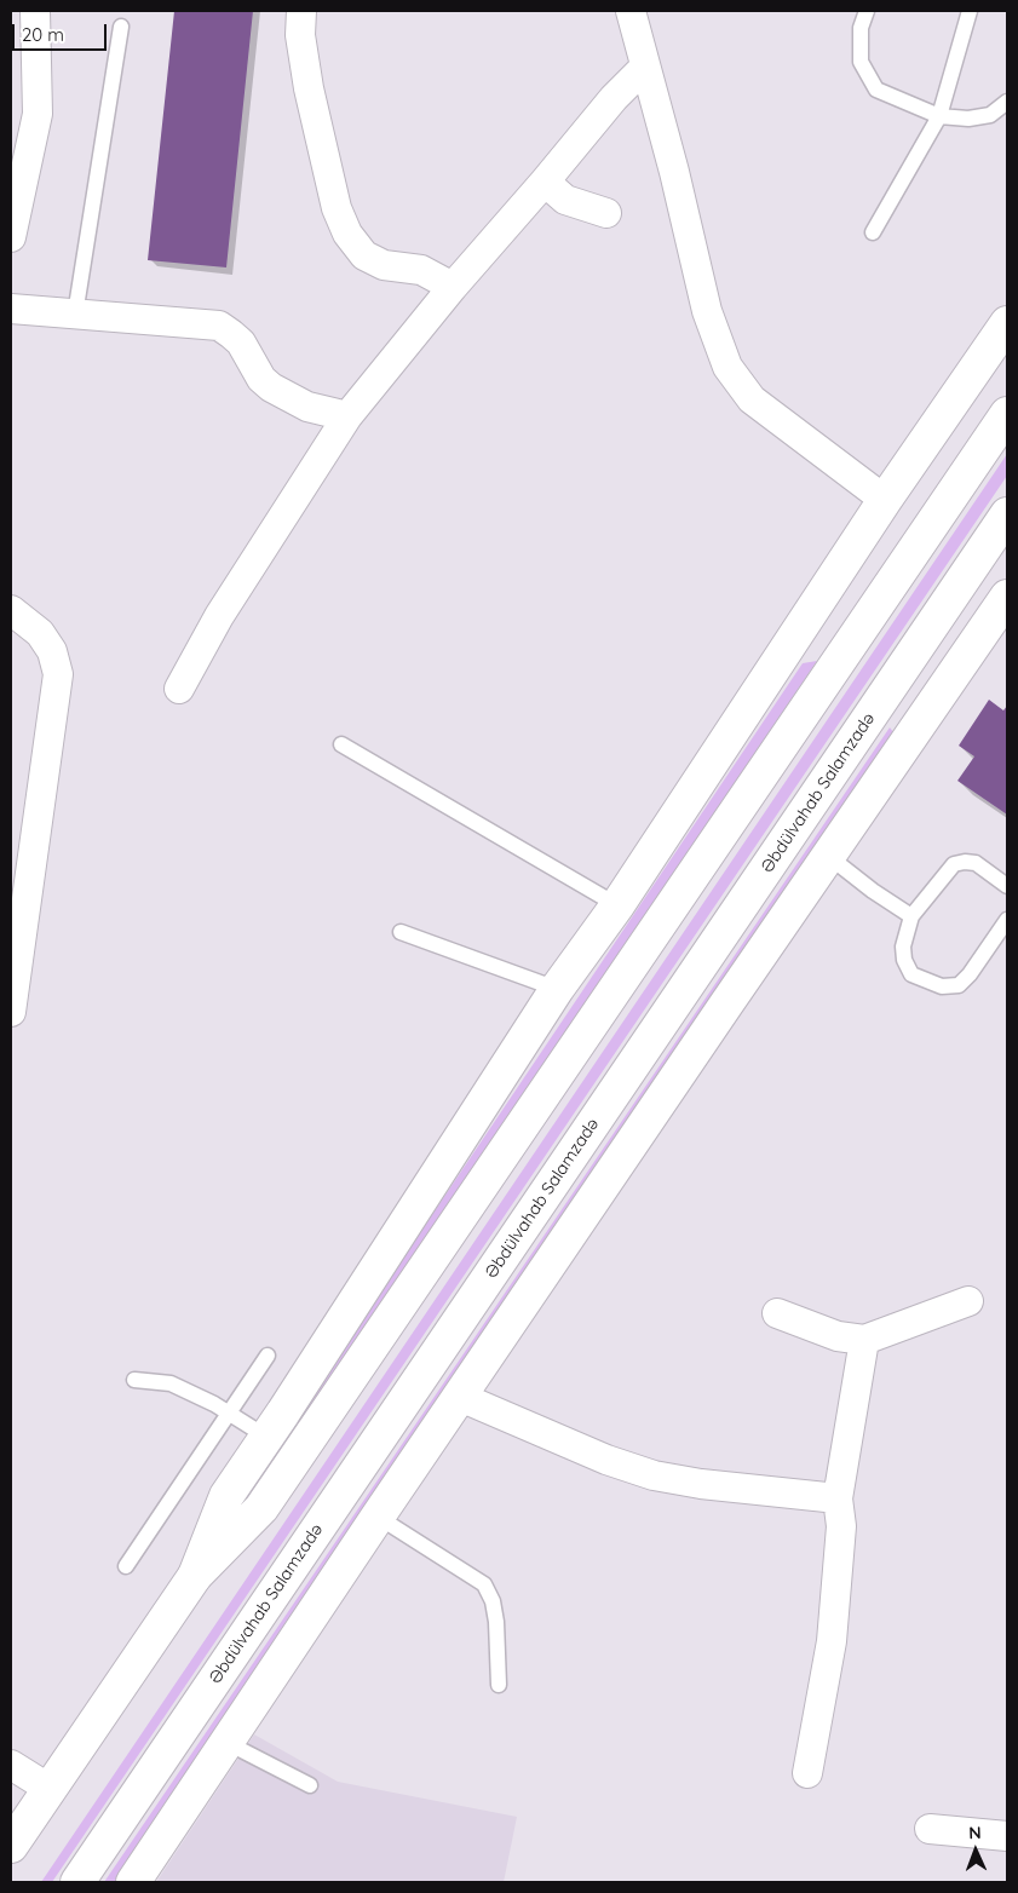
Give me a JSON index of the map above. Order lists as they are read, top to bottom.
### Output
{
  "streets": {
    "main road": ["Əbdülvahab Salamzadə"]
  },
  "scale_bar": "20 m",
  "north": "top"
}
